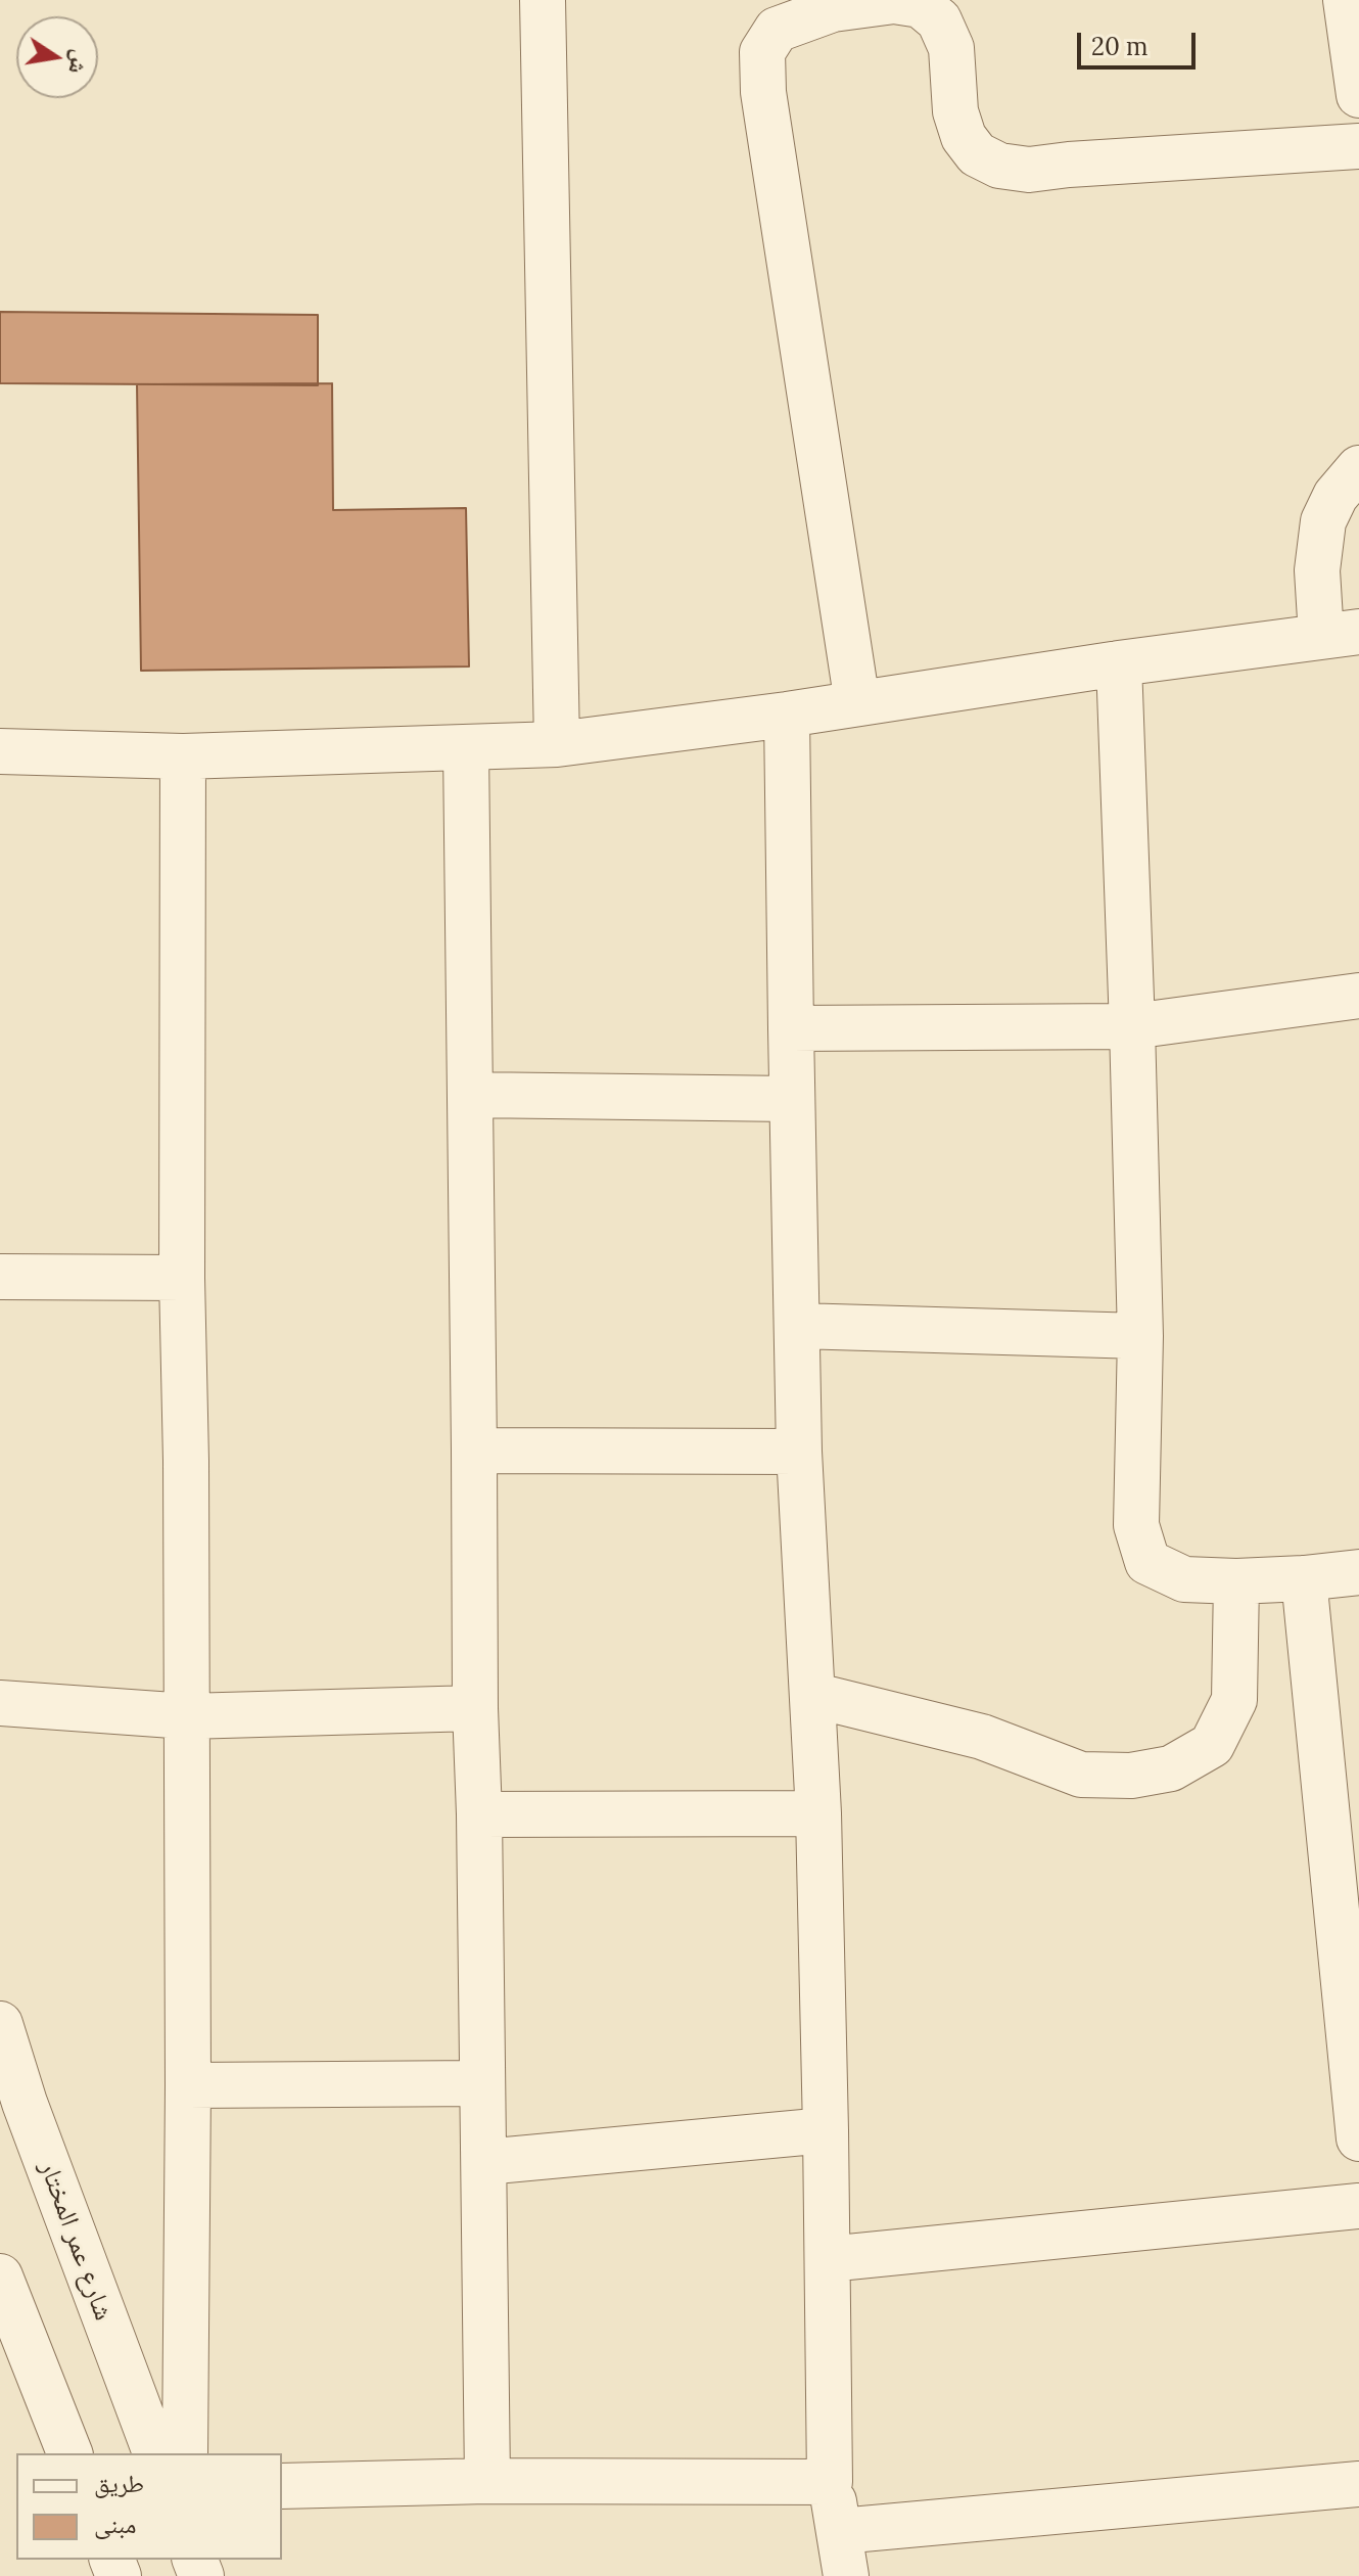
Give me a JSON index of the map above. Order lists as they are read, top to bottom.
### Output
{
  "streets": {
    "street": ["شارع عمر المختار"]
  },
  "legend": ["طريق", "مبنى"],
  "scale_bar": "20 m",
  "north": "right"
}
